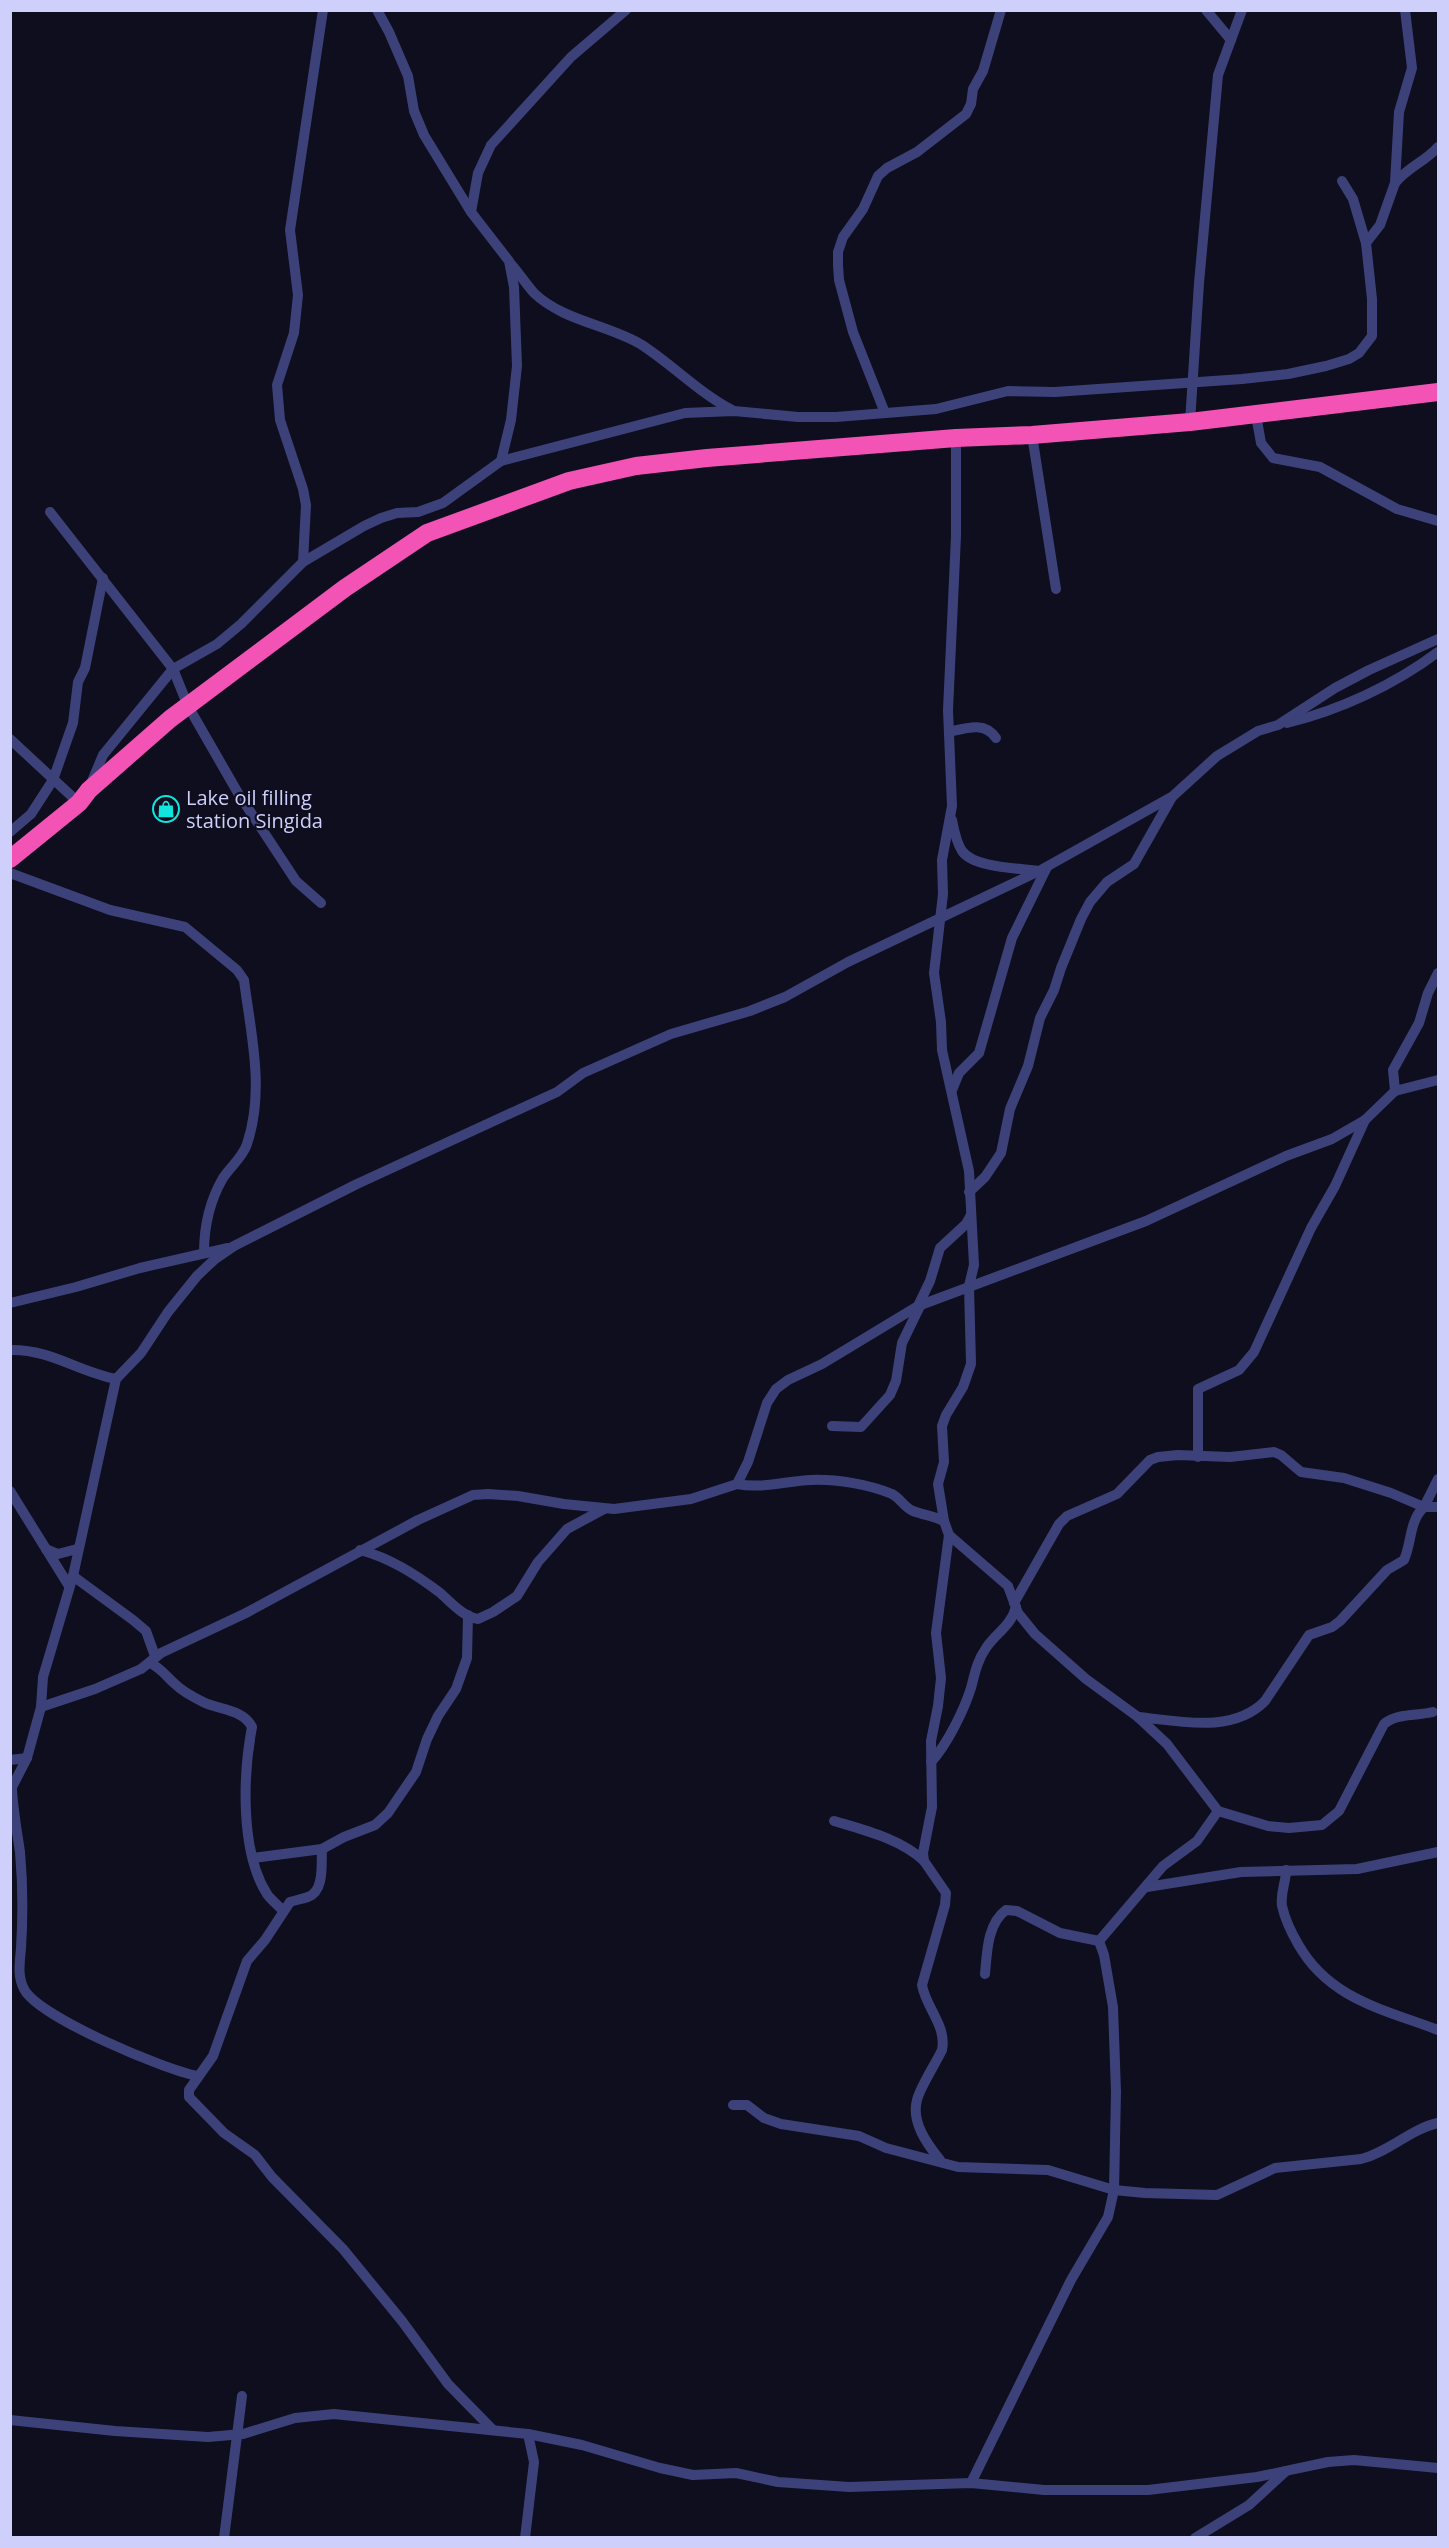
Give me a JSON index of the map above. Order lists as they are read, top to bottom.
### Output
{
  "places": {
    "shop": ["Lake oil filling station Singida"]
  }
}
